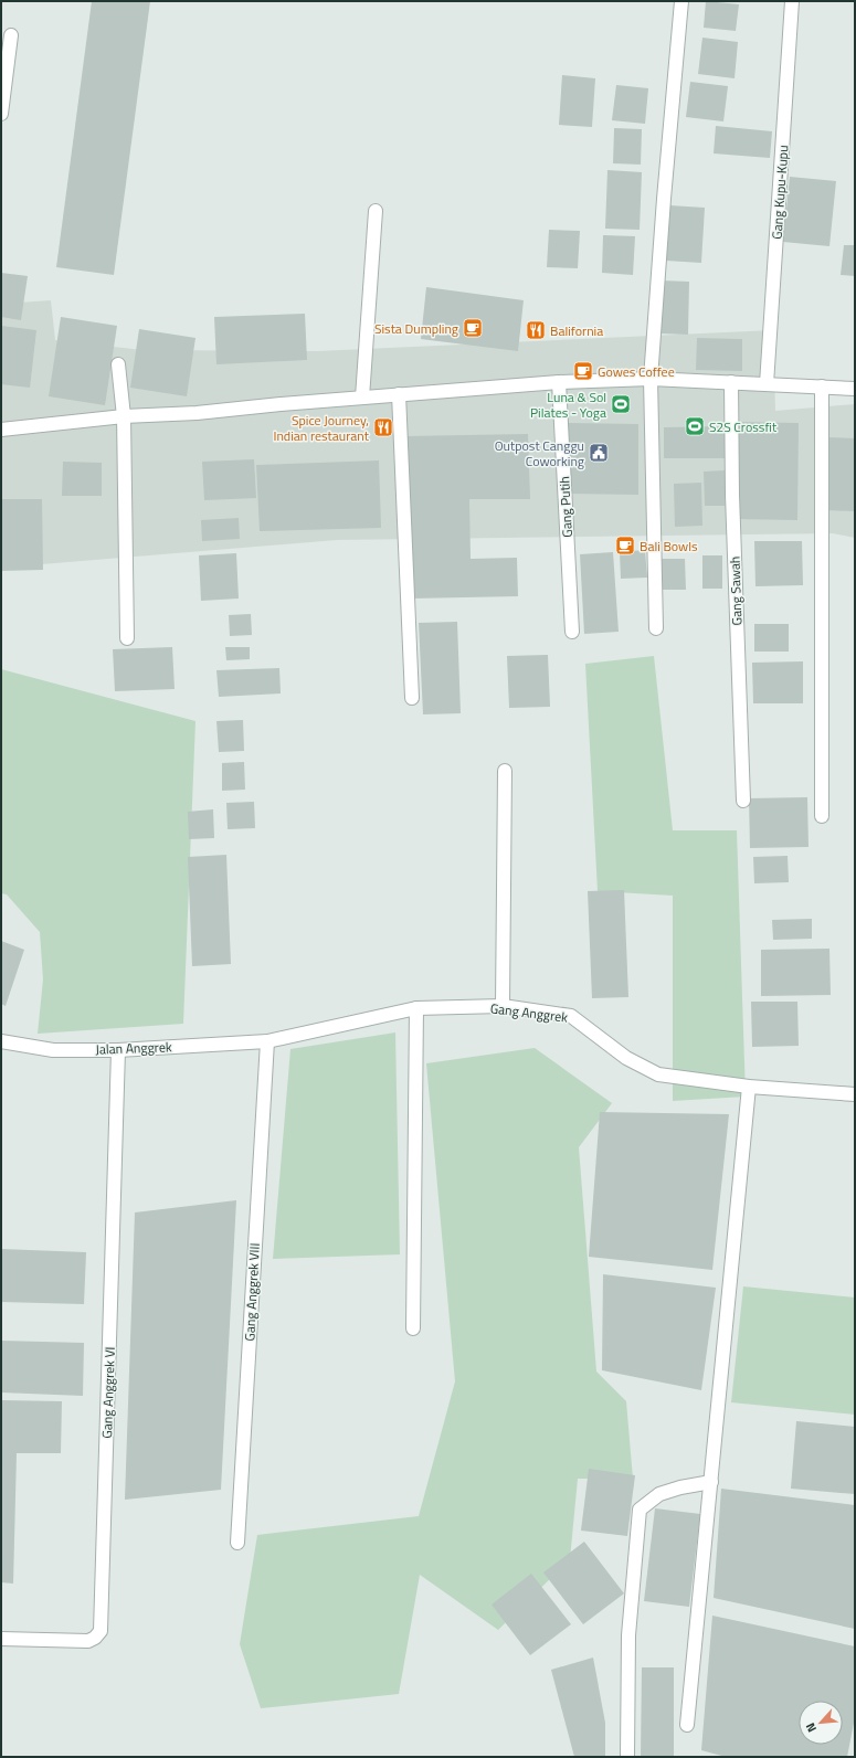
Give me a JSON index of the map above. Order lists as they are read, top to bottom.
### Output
{
  "streets": {
    "street": [
      "Gang Kupu-Kupu",
      "Gang Putih",
      "Gang Sawah",
      "Gang Anggrek",
      "Jalan Anggrek",
      "Gang Anggrek VIII",
      "Gang Anggrek VI"
    ]
  },
  "crossings": [
    ["Gang Anggrek", "Jalan Anggrek"],
    ["Gang Anggrek", "Gang Anggrek VIII"],
    ["Jalan Anggrek", "Gang Anggrek VIII"],
    ["Jalan Anggrek", "Gang Anggrek VI"]
  ],
  "places": {
    "cafe": ["Sista Dumpling", "Gowes Coffee", "Bali Bowls"],
    "restaurant": ["Balifornia", "Spice Journey, Indian restaurant"],
    "sports": ["Luna & Sol Pilates - Yoga", "S2S Crossfit"],
    "public building": ["Outpost Canggu Coworking"]
  },
  "north": "bottom left"
}
